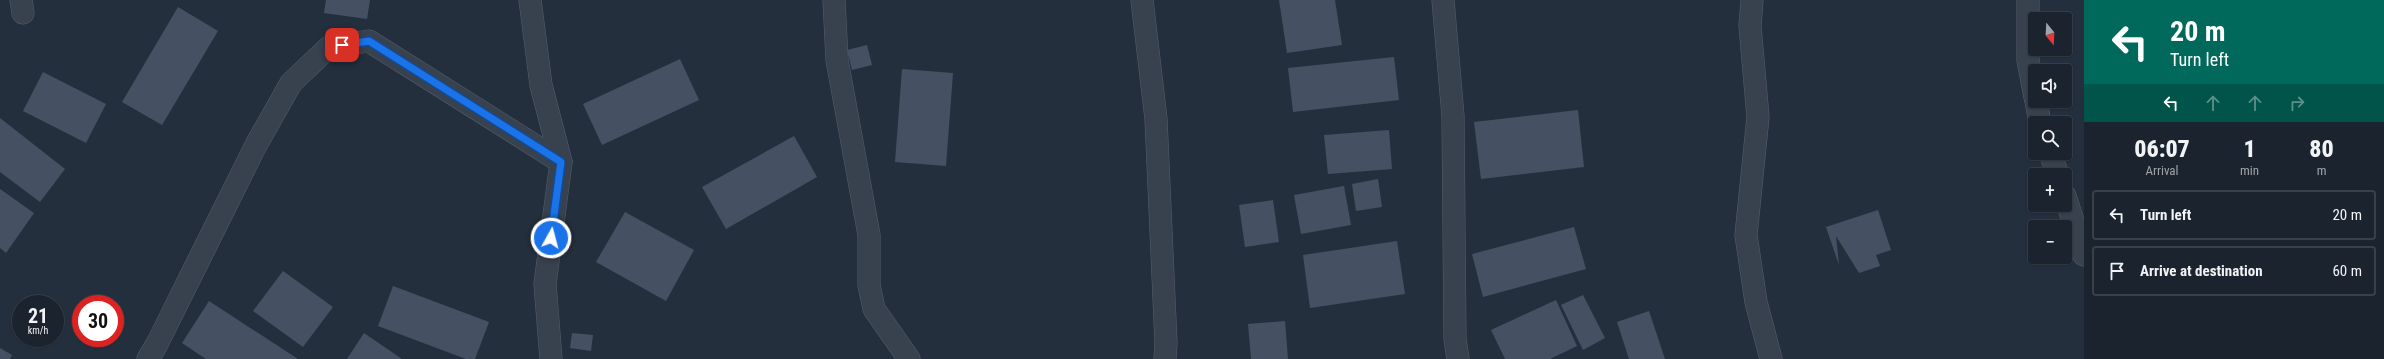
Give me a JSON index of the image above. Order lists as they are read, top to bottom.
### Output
{
  "north": "bottom",
  "page": {
    "turn": ["20 m", "Turn left"],
    "map_buttons": ["+", "−"],
    "eta": [
      "06:07",
      "Arrival",
      "1",
      "min",
      "80",
      "m"
    ],
    "list": [
      {
        "name": "Turn left",
        "value": "20 m"
      },
      {
        "name": "Arrive at destination",
        "value": "60 m"
      }
    ],
    "speed": "21 km/h",
    "limit": "30"
  }
}
